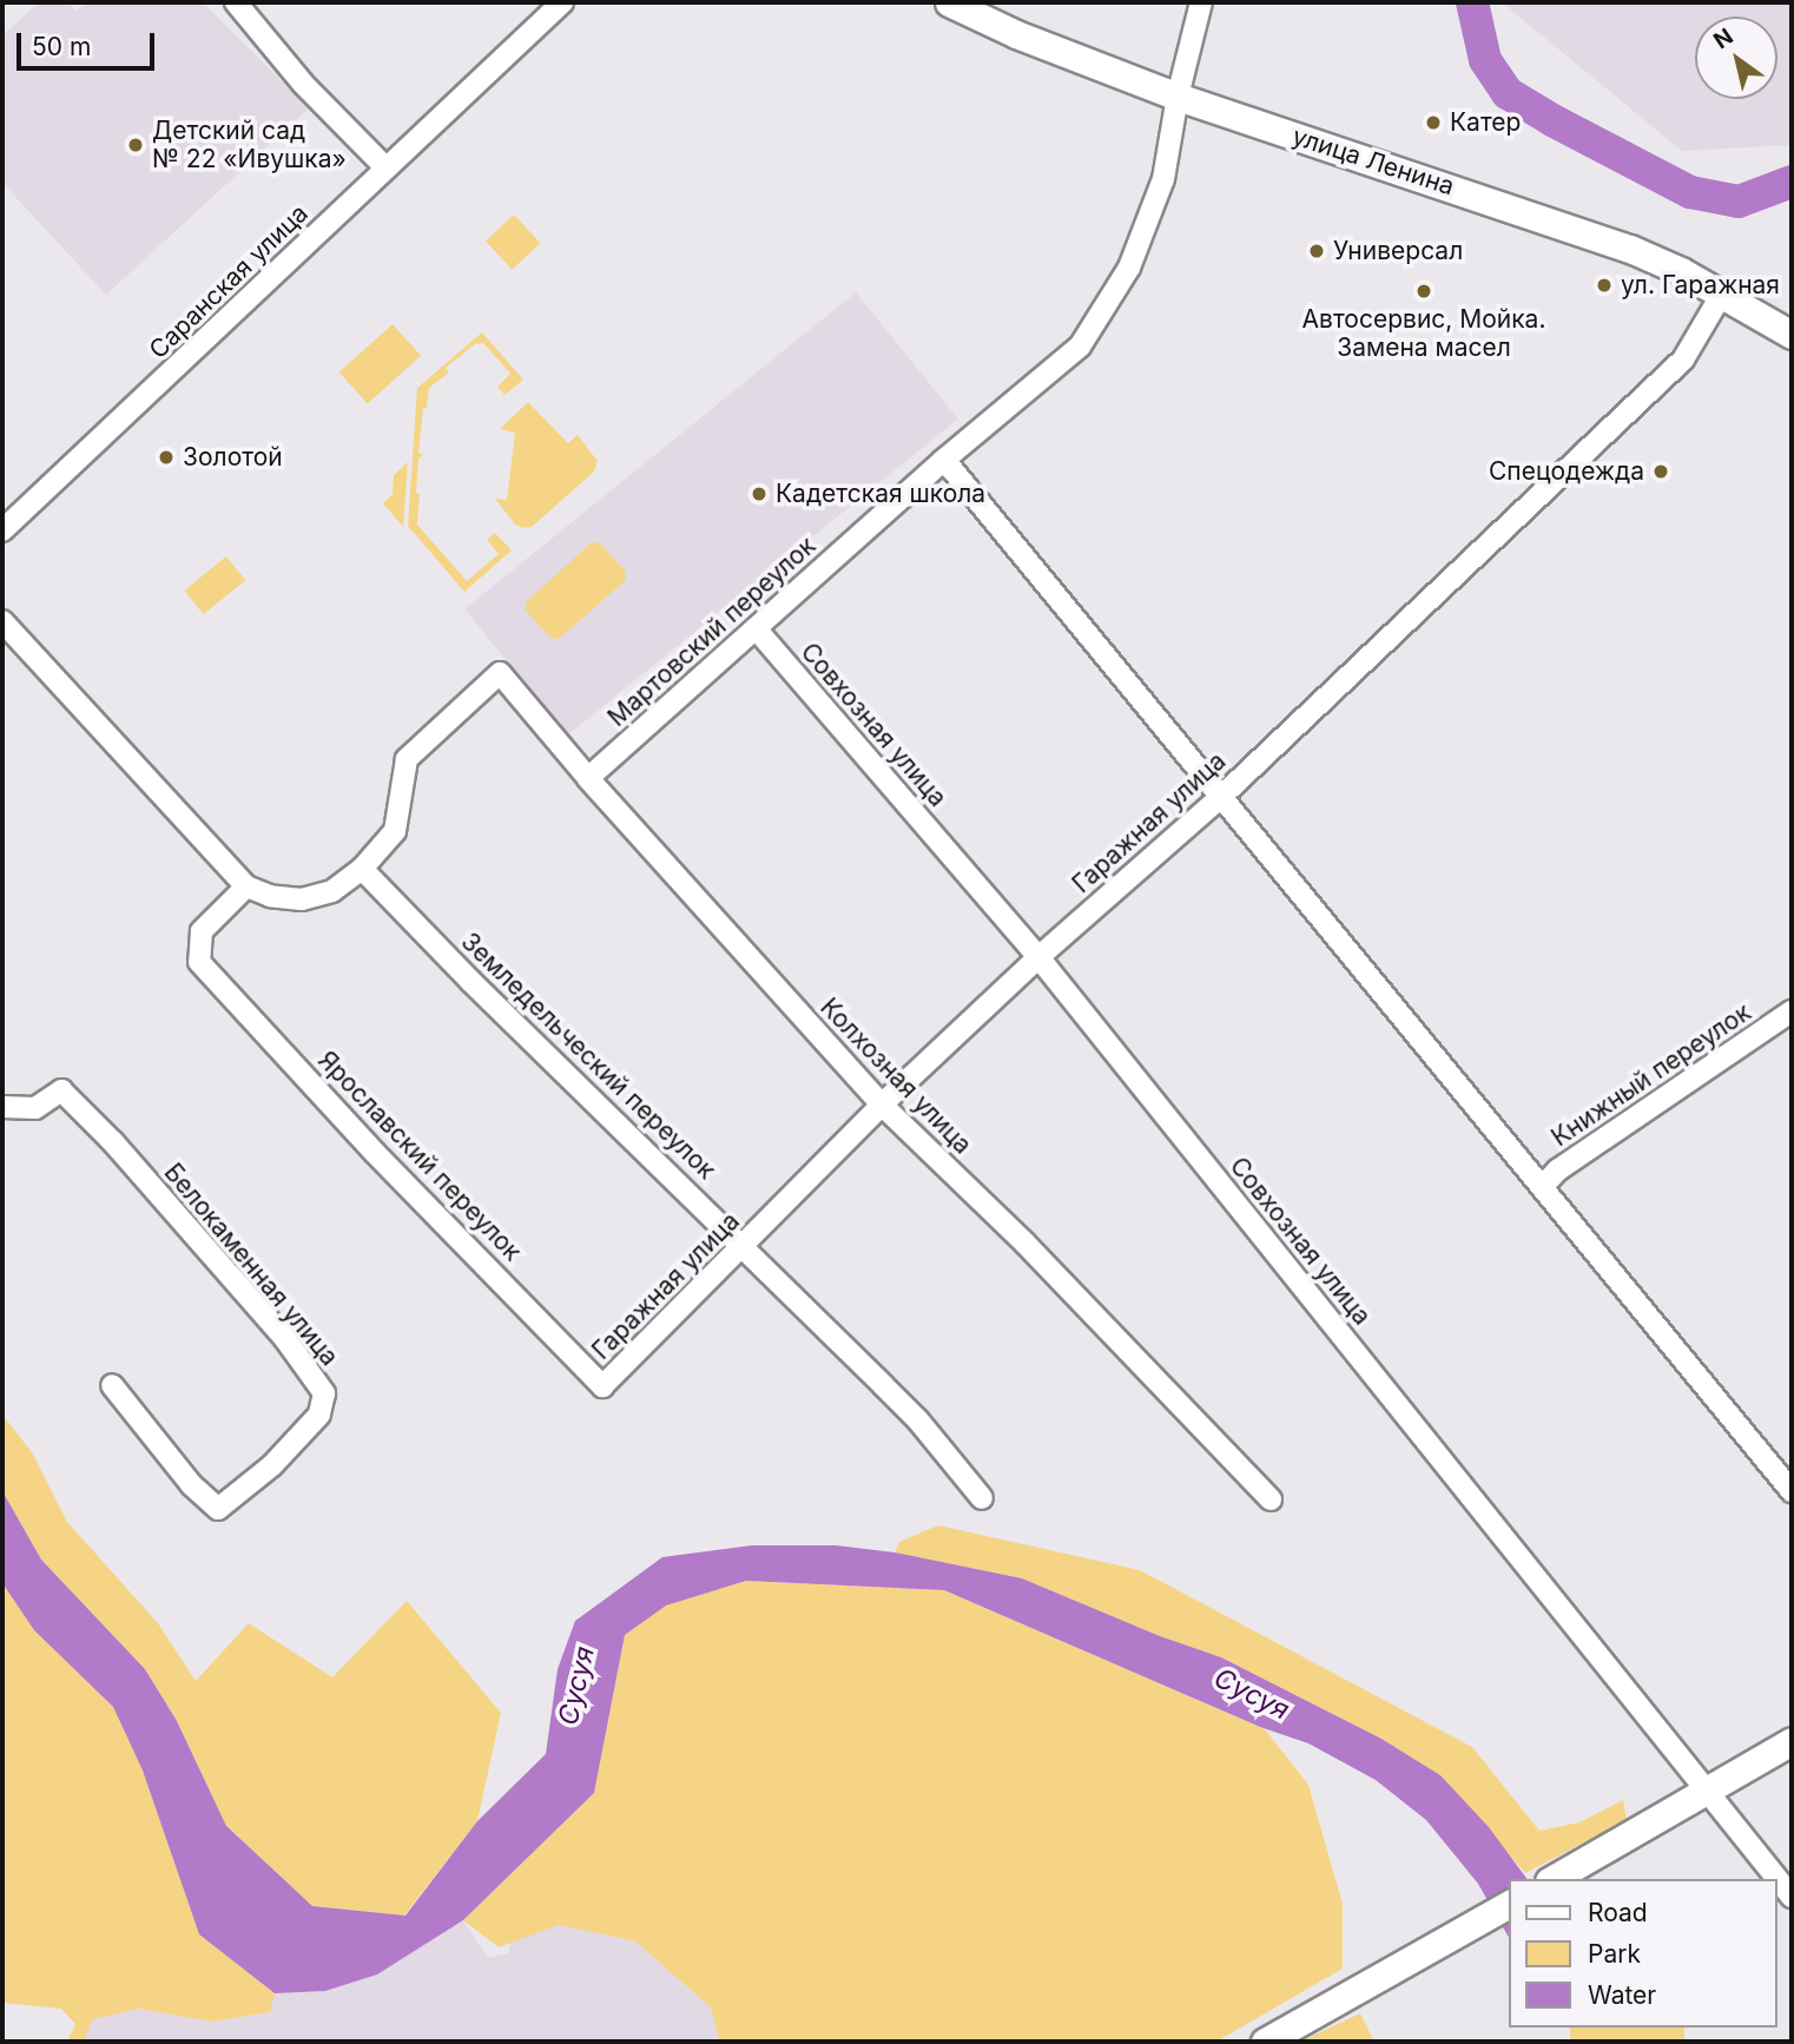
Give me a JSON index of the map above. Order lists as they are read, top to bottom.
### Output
{
  "streets": {
    "main road": ["улица Ленина"],
    "street": [
      "Саранская улица",
      "Мартовский переулок",
      "Совхозная улица",
      "Гаражная улица",
      "Земледельческий переулок",
      "Книжный переулок",
      "Колхозная улица",
      "Ярославский переулок",
      "Белокаменная улица"
    ]
  },
  "crossings": [
    ["улица Ленина", "Мартовский переулок"],
    ["улица Ленина", "Гаражная улица"],
    ["Мартовский переулок", "Совхозная улица"],
    ["Мартовский переулок", "Колхозная улица"],
    ["Совхозная улица", "Гаражная улица"],
    ["Гаражная улица", "Земледельческий переулок"],
    ["Гаражная улица", "Колхозная улица"],
    ["Гаражная улица", "Ярославский переулок"],
    ["Земледельческий переулок", "Колхозная улица"]
  ],
  "water": ["Сусуя"],
  "places": [
    "Катер",
    "Детский сад № 22 «Ивушка»",
    "Универсал",
    "ул. Гаражная",
    "Автосервис, Мойка. Замена масел",
    "Золотой",
    "Спецодежда",
    "Кадетская школа"
  ],
  "legend": ["Road", "Park", "Water"],
  "scale_bar": "50 m",
  "north": "top left"
}
